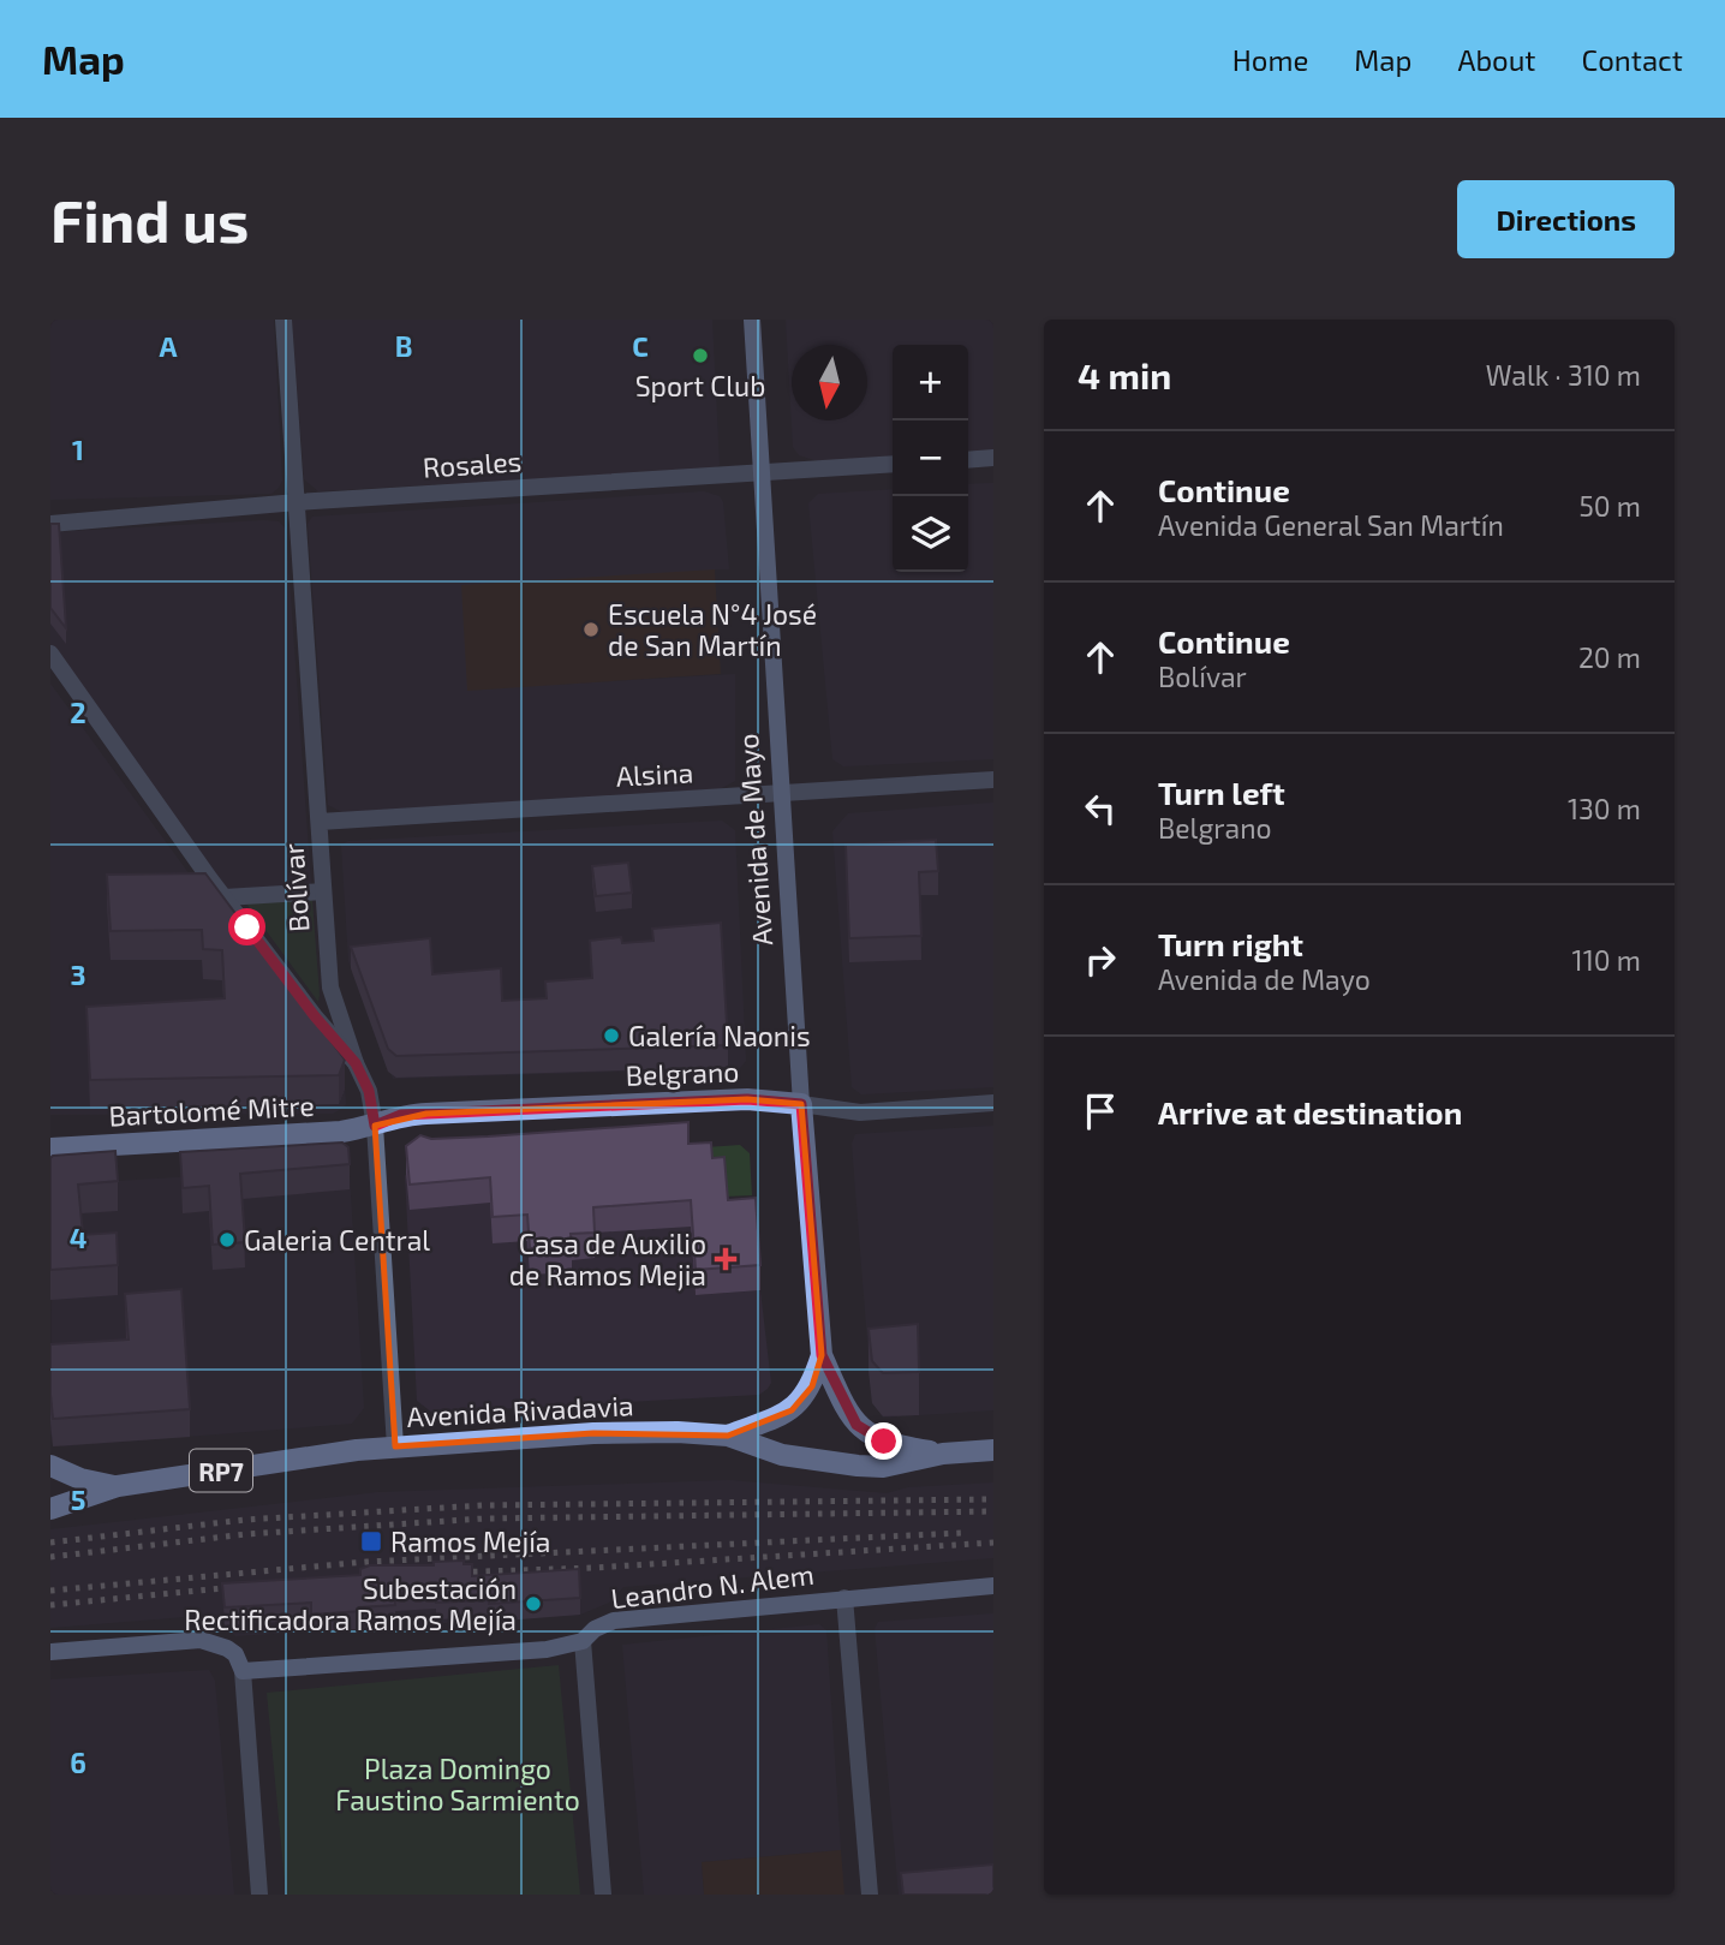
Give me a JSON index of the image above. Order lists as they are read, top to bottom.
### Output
{
  "streets": {
    "main road": [
      "Avenida de Mayo",
      "Belgrano",
      "Bartolomé Mitre",
      "Avenida Rivadavia",
      "RP7",
      "Leandro N. Alem"
    ],
    "street": ["Rosales", "Alsina", "Bolívar"]
  },
  "crossings": [
    ["Rosales", "Avenida de Mayo"],
    ["Rosales", "Bolívar"],
    ["Alsina", "Avenida de Mayo"],
    ["Alsina", "Bolívar"],
    ["Avenida de Mayo", "Belgrano"],
    ["Avenida de Mayo", "Avenida Rivadavia"],
    ["Bolívar", "Belgrano"],
    ["Bolívar", "Bartolomé Mitre"],
    ["Bolívar", "Avenida Rivadavia"],
    ["Belgrano", "Bartolomé Mitre"]
  ],
  "parks": ["Plaza Domingo Faustino Sarmiento"],
  "places": {
    "other": [
      "Sport Club",
      "Escuela N°4 José de San Martín",
      "Galería Naonis",
      "Galeria Central",
      "Subestación Rectificadora Ramos Mejía"
    ],
    "health": ["Casa de Auxilio de Ramos Mejia"],
    "transit": ["Ramos Mejía"]
  },
  "north": "bottom",
  "page": {
    "header": "Map",
    "nav": [
      "Home",
      "Map",
      "About",
      "Contact"
    ],
    "buttons": "Directions",
    "title": "Find us",
    "heading": ["4 min", "Walk · 310 m"],
    "map_buttons": ["+", "−"],
    "list": [
      ["Continue", "Avenida General San Martín", "50 m"],
      ["Continue", "Bolívar", "20 m"],
      ["Turn left", "Belgrano", "130 m"],
      ["Turn right", "Avenida de Mayo", "110 m"],
      "Arrive at destination"
    ]
  },
  "grid": {
    "columns": ["A", "B", "C"],
    "rows": [
      "1",
      "2",
      "3",
      "4",
      "5",
      "6"
    ]
  }
}
